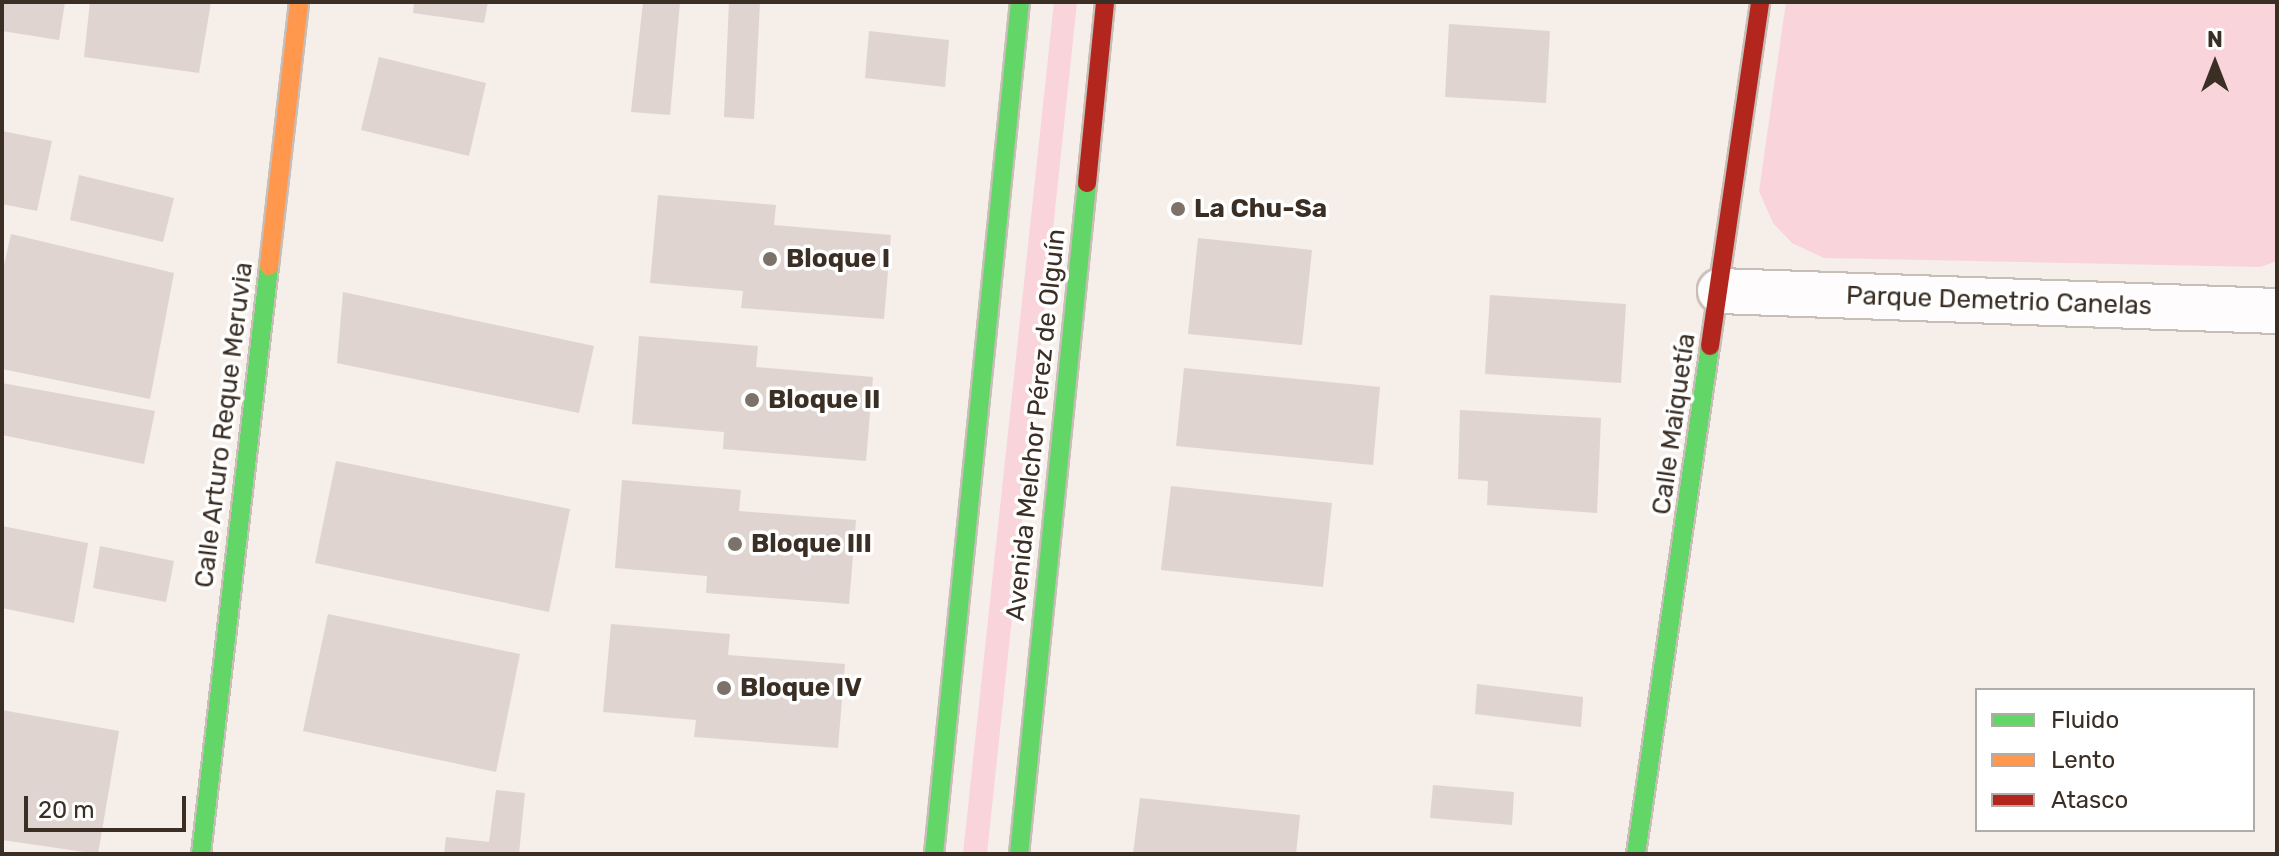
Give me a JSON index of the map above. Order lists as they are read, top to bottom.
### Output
{
  "streets": {
    "main road": ["Calle Maiquetía", "Calle Arturo Reque Meruvia", "Avenida Melchor Pérez de Olguín"],
    "street": ["Parque Demetrio Canelas"]
  },
  "crossings": [
    ["Parque Demetrio Canelas", "Calle Maiquetía"]
  ],
  "places": [
    "La Chu-Sa",
    "Bloque I",
    "Bloque II",
    "Bloque III",
    "Bloque IV"
  ],
  "legend": ["Fluido", "Lento", "Atasco"],
  "scale_bar": "20 m",
  "north": "top"
}
